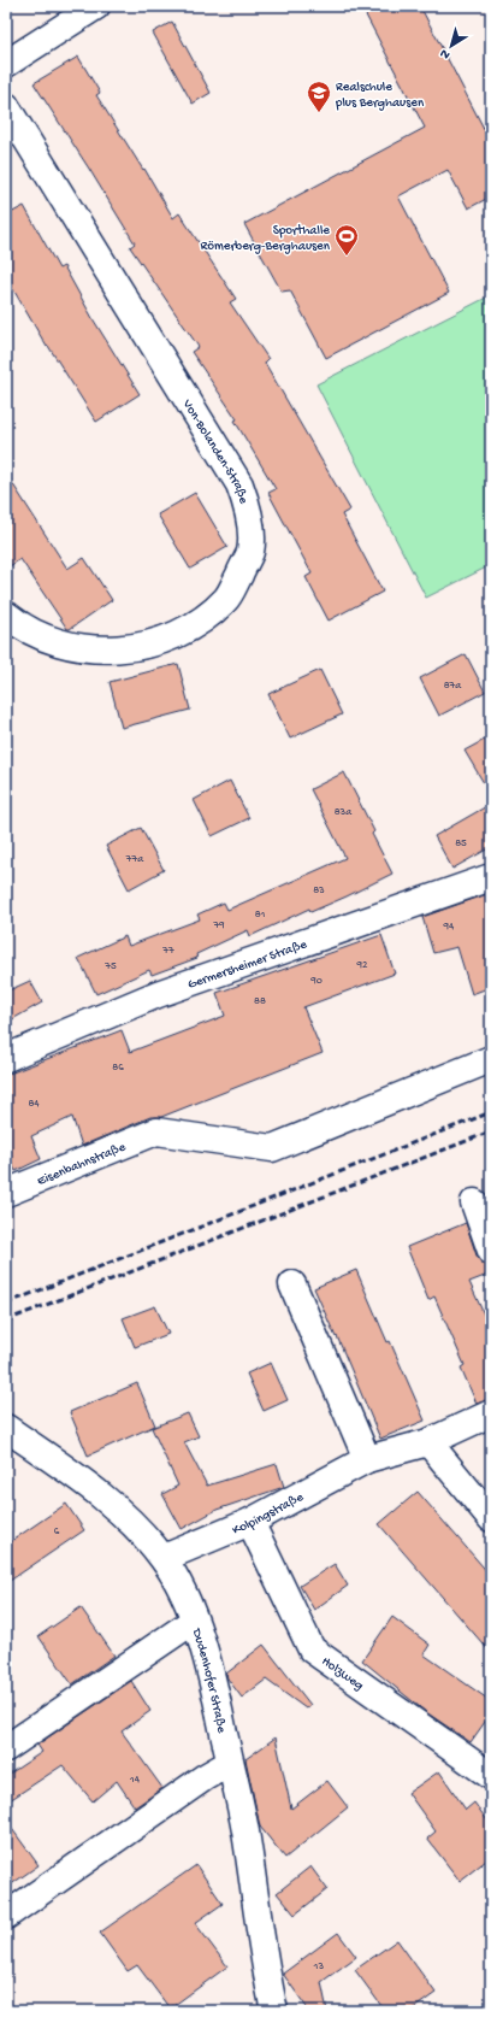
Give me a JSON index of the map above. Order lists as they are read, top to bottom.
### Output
{
  "streets": {
    "street": [
      "Von-Bolanden-Straße",
      "Germersheimer Straße",
      "Eisenbahnstraße",
      "Kolpingstraße",
      "Holzweg",
      "Dudenhofer Straße"
    ]
  },
  "crossings": [
    ["Kolpingstraße", "Holzweg"],
    ["Kolpingstraße", "Dudenhofer Straße"]
  ],
  "places": {
    "school or university": ["Realschule plus Berghausen"],
    "sports": ["Sporthalle Römerberg-Berghausen"]
  },
  "house_numbers": [
    "87a",
    "83a",
    "85",
    "77a",
    "83",
    "81",
    "79",
    "94",
    "77",
    "92",
    "75",
    "90",
    "88",
    "86",
    "84",
    "6",
    "14",
    "13"
  ],
  "north": "bottom left"
}
